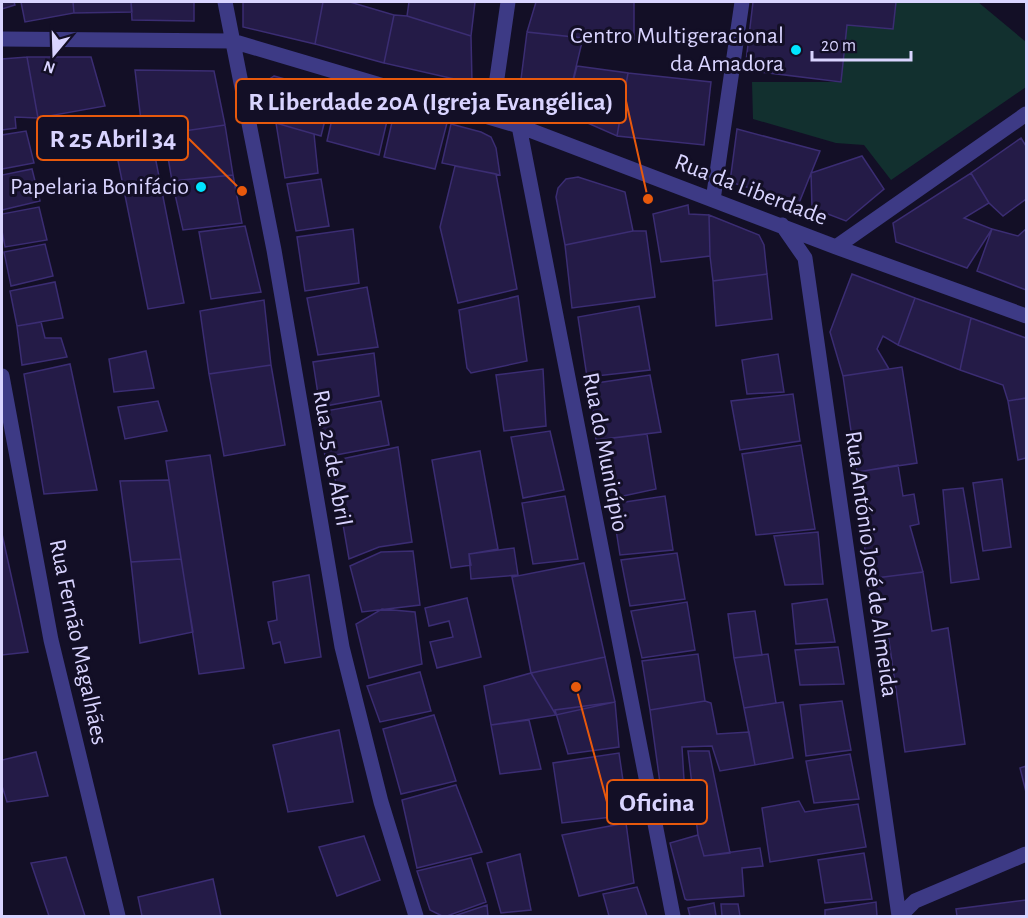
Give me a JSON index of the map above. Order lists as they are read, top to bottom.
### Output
{
  "streets": {
    "street": [
      "Rua da Liberdade",
      "Rua do Município",
      "Rua 25 de Abril",
      "Rua António José de Almeida",
      "Rua Fernão Magalhães"
    ]
  },
  "crossings": [
    ["Rua da Liberdade", "Rua do Município"],
    ["Rua da Liberdade", "Rua 25 de Abril"],
    ["Rua da Liberdade", "Rua António José de Almeida"]
  ],
  "places": [
    "Centro Multigeracional da Amadora",
    "Papelaria Bonifácio",
    "R 25 Abril 34",
    "R Liberdade 20A (Igreja Evangélica)",
    "Oficina"
  ],
  "scale_bar": "20 m",
  "north": "bottom"
}
